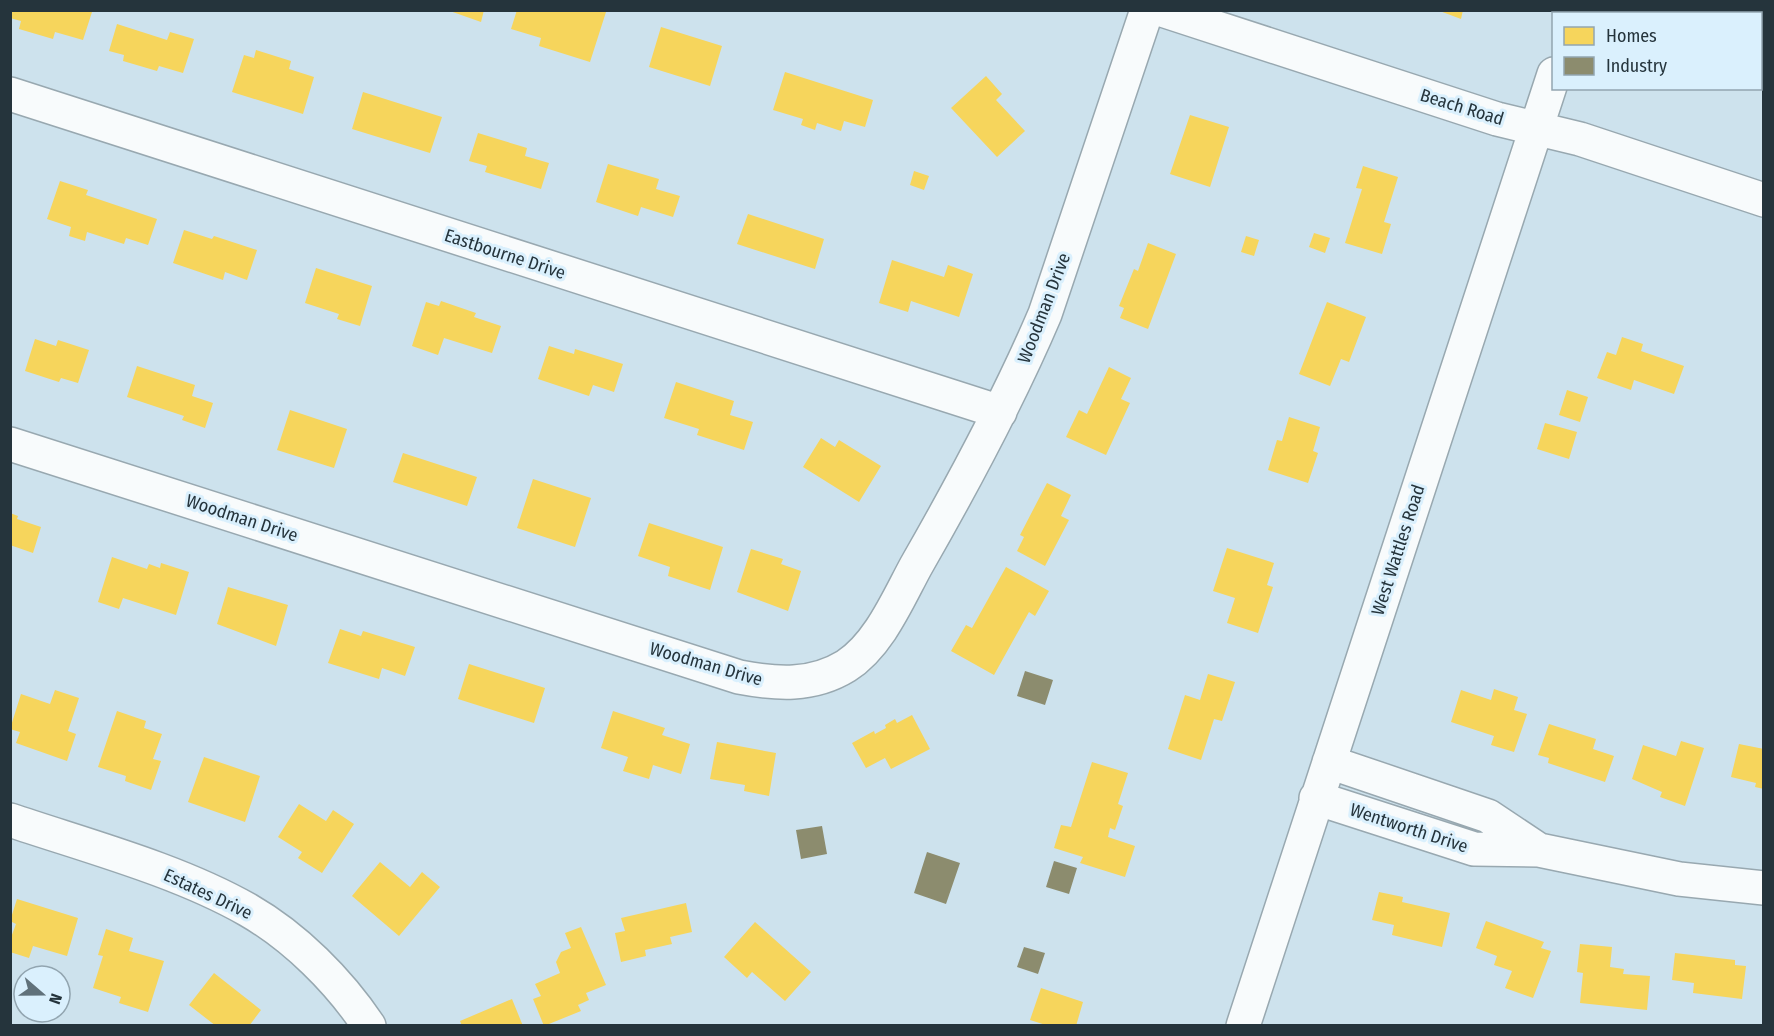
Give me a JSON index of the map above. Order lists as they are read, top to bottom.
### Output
{
  "streets": {
    "street": [
      "Beach Road",
      "Eastbourne Drive",
      "Woodman Drive",
      "West Wattles Road",
      "Wentworth Drive",
      "Estates Drive"
    ]
  },
  "crossings": [
    ["Beach Road", "West Wattles Road"],
    ["Eastbourne Drive", "Woodman Drive"],
    ["West Wattles Road", "Wentworth Drive"]
  ],
  "legend": ["Homes", "Industry"],
  "north": "right"
}
